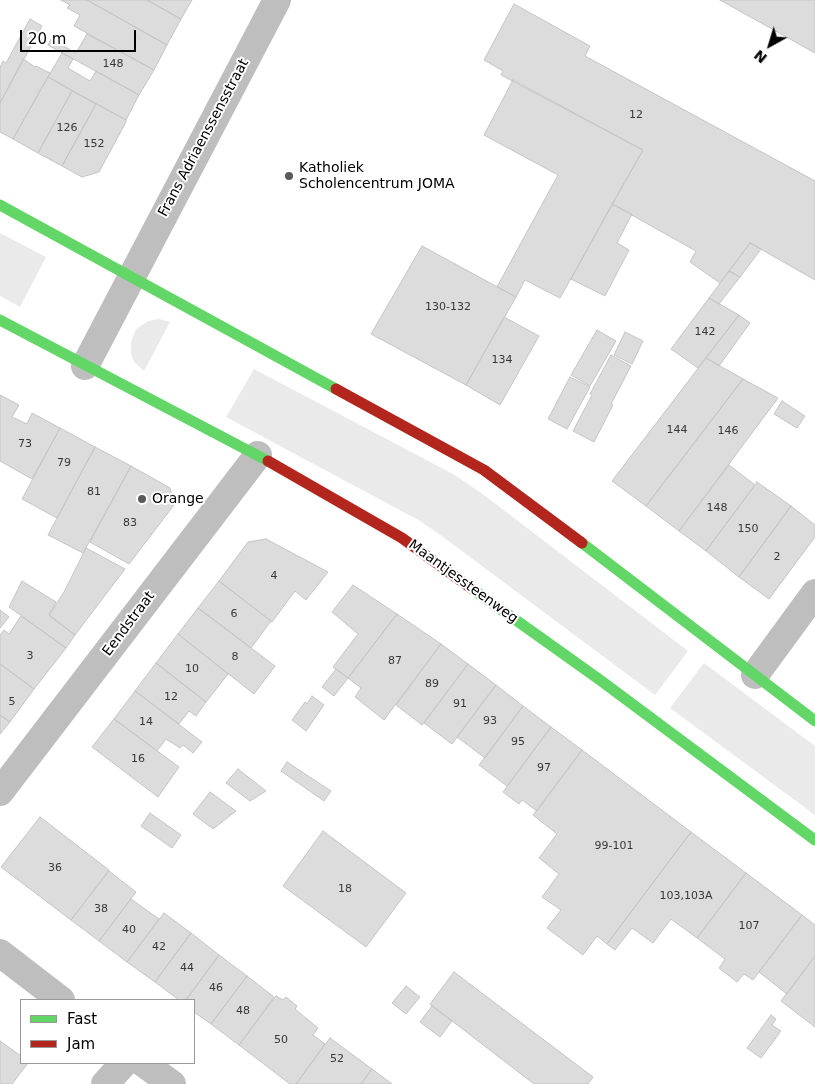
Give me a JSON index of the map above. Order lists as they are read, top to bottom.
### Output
{
  "streets": {
    "street": ["Frans Adriaenssensstraat", "Maantjessteenweg", "Eendstraat"]
  },
  "crossings": [
    ["Maantjessteenweg", "Eendstraat"]
  ],
  "places": ["Katholiek Scholencentrum JOMA", "Orange"],
  "house_numbers": [
    "148",
    "12",
    "126",
    "152",
    "130-132",
    "142",
    "134",
    "144",
    "146",
    "73",
    "79",
    "81",
    "148",
    "83",
    "150",
    "2",
    "4",
    "6",
    "3",
    "8",
    "87",
    "10",
    "89",
    "12",
    "5",
    "91",
    "93",
    "14",
    "95",
    "16",
    "97",
    "99-101",
    "36",
    "18",
    "103,103A",
    "38",
    "107",
    "40",
    "42",
    "44",
    "46",
    "48",
    "50",
    "52"
  ],
  "legend": ["Fast", "Jam"],
  "scale_bar": "20 m",
  "north": "bottom left"
}
